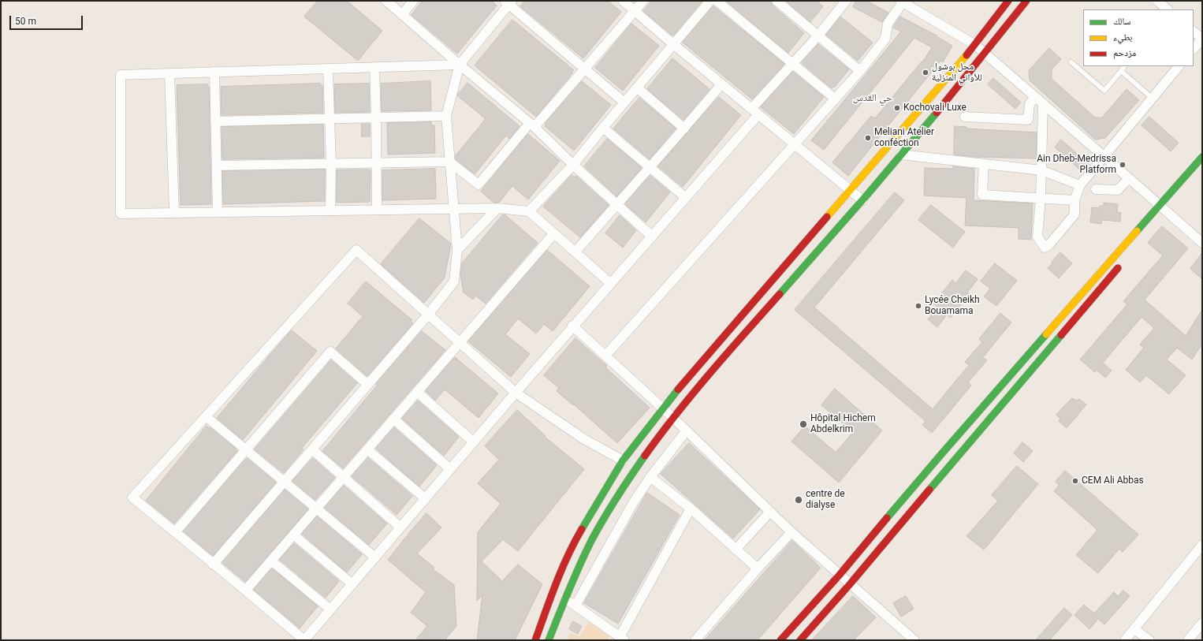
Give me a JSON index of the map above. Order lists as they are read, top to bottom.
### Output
{
  "districts": ["حي القدس"],
  "places": [
    "محل بوشول للأواني المنزلية",
    "Kochovali Luxe",
    "Meliani Atelier conféction",
    "Ain Dheb-Medrissa Platform",
    "Lycée Cheikh Bouamama",
    "Hôpital Hichem Abdelkrim",
    "CEM Ali Abbas",
    "centre de dialyse"
  ],
  "legend": ["سالك", "بطيء", "مزدحم"],
  "scale_bar": "50 m"
}
